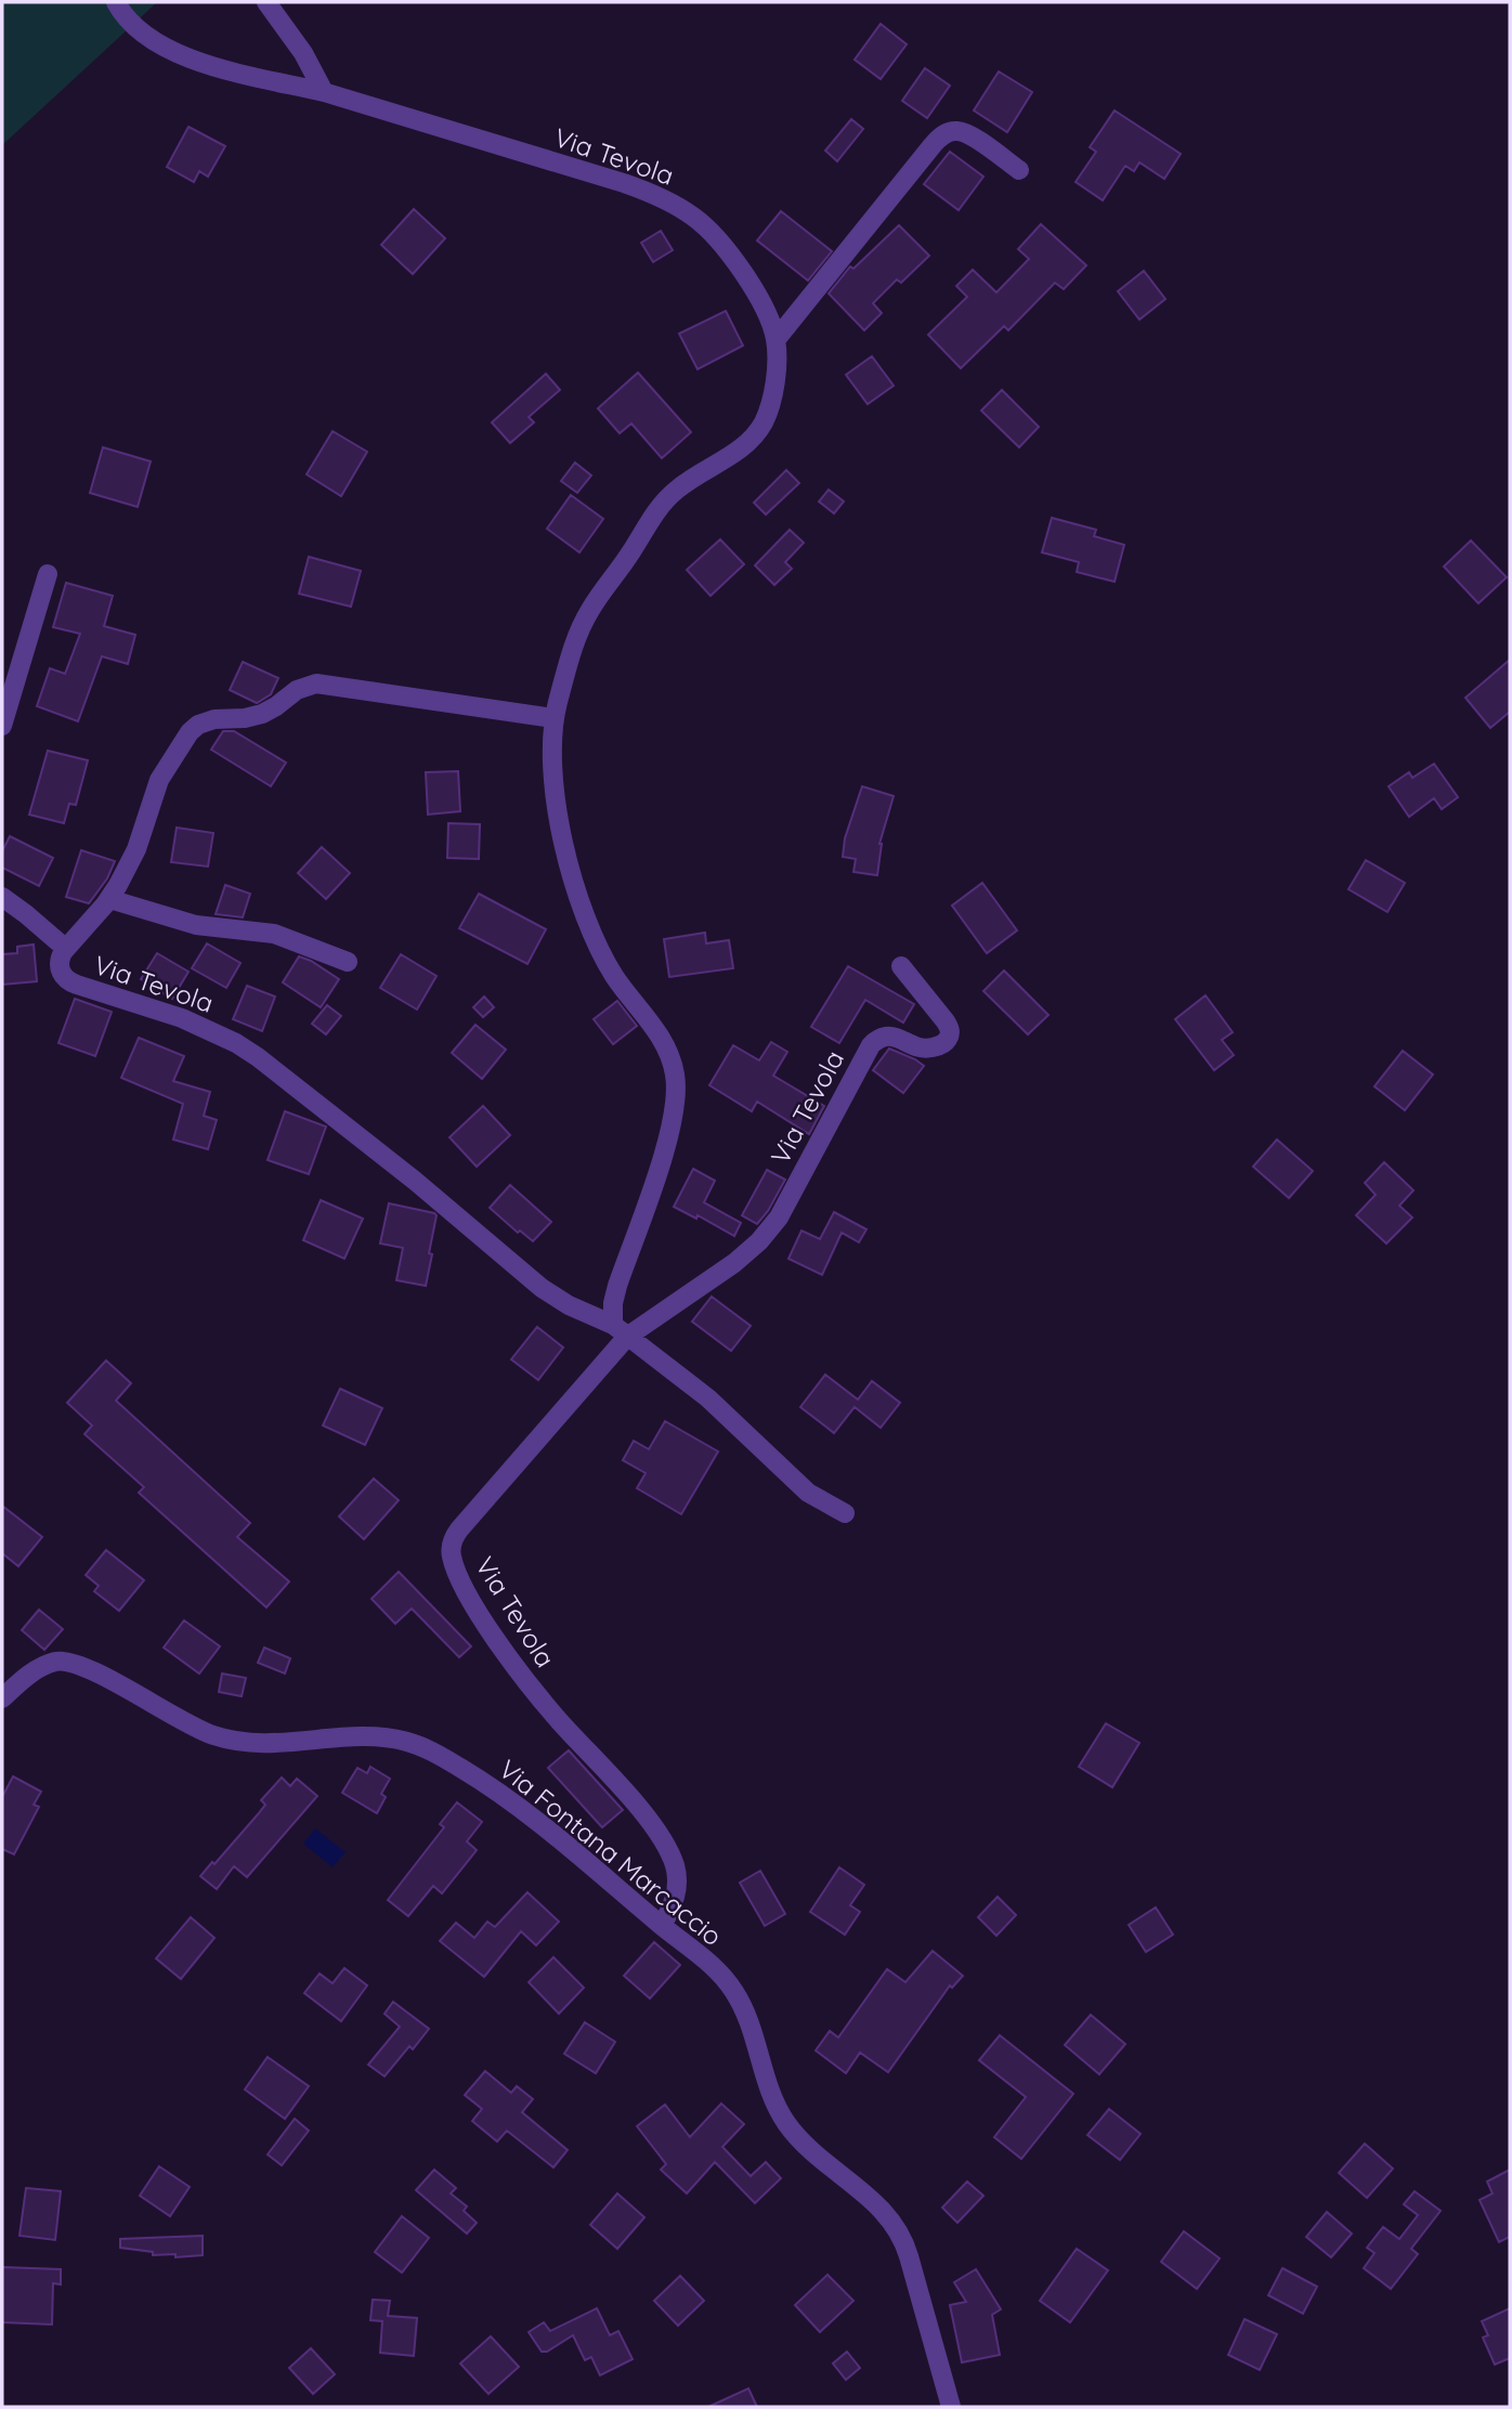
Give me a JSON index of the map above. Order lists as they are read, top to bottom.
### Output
{
  "streets": {
    "street": ["Via Tevola", "Via Fontana Marcaccio"]
  },
  "crossings": [
    ["Via Tevola", "Via Fontana Marcaccio"]
  ]
}
